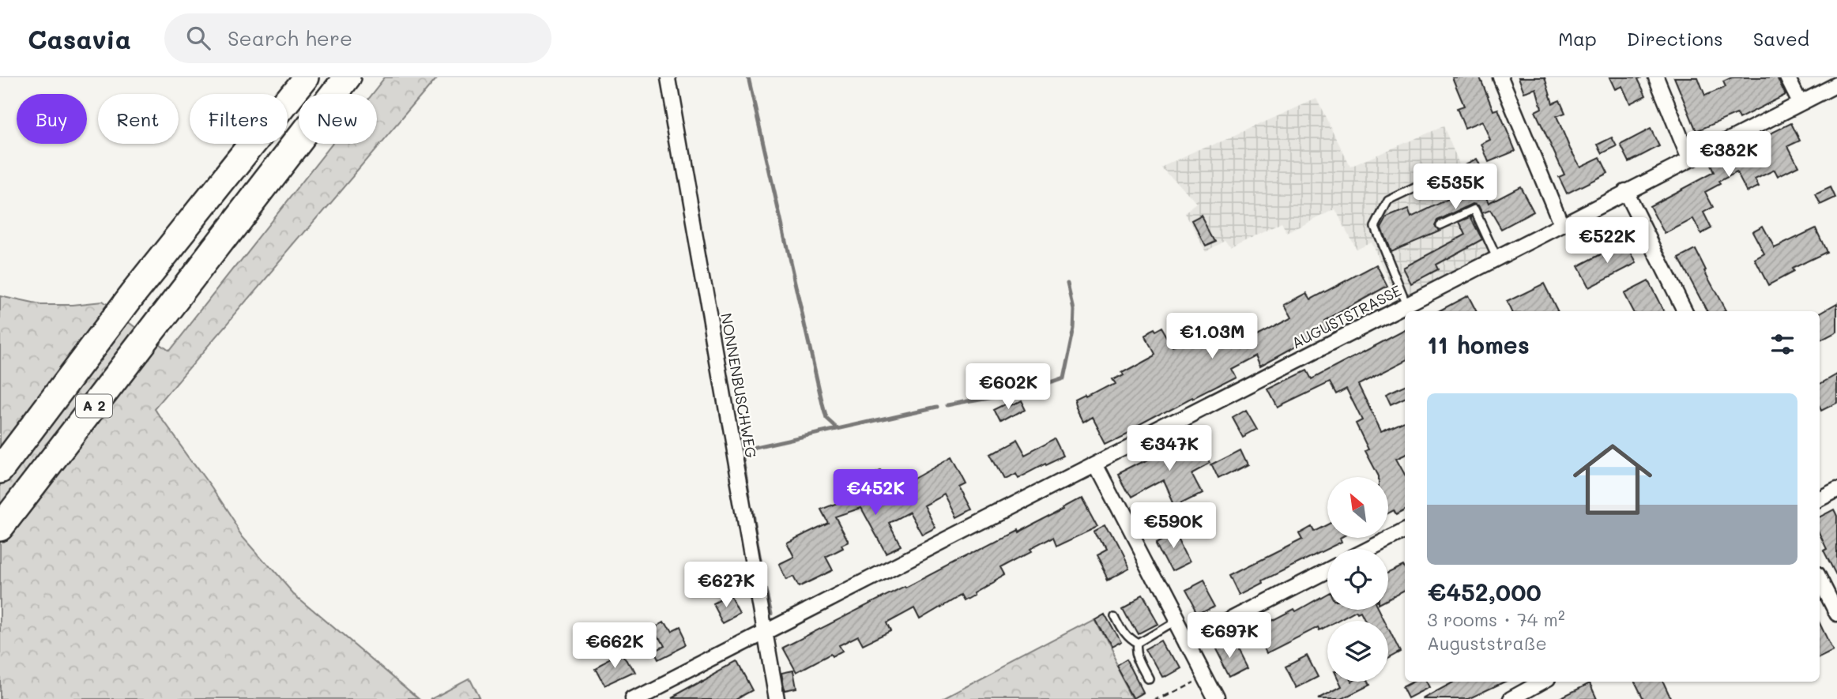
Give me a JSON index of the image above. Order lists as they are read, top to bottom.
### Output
{
  "streets": {
    "highway": ["A 2"],
    "street": ["AUGUSTSTRASSE", "NONNENBUSCHWEG"]
  },
  "crossings": [
    ["AUGUSTSTRASSE", "NONNENBUSCHWEG"]
  ],
  "north": "top left",
  "page": {
    "header": "Casavia",
    "search": "Search here",
    "nav": ["Map", "Directions", "Saved"],
    "chip": [
      "Buy",
      "Rent",
      "Filters",
      "New"
    ],
    "price": [
      "€382K",
      "€535K",
      "€522K",
      "€1.03M",
      "€602K",
      "€347K",
      "€452K",
      "€590K",
      "€627K",
      "€697K",
      "€662K"
    ],
    "heading": "11 homes",
    "list": [
      {
        "name": "€452,000",
        "note": "3 rooms · 74 m² · Auguststraße"
      }
    ]
  }
}
